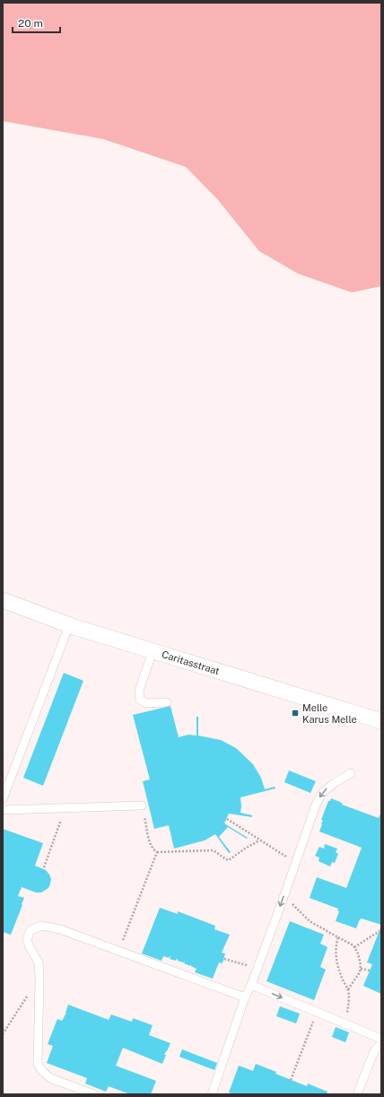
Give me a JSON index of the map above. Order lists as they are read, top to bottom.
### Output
{
  "streets": {
    "street": ["Caritasstraat"]
  },
  "places": {
    "transit": ["Melle Karus Melle"]
  },
  "scale_bar": "20 m"
}
